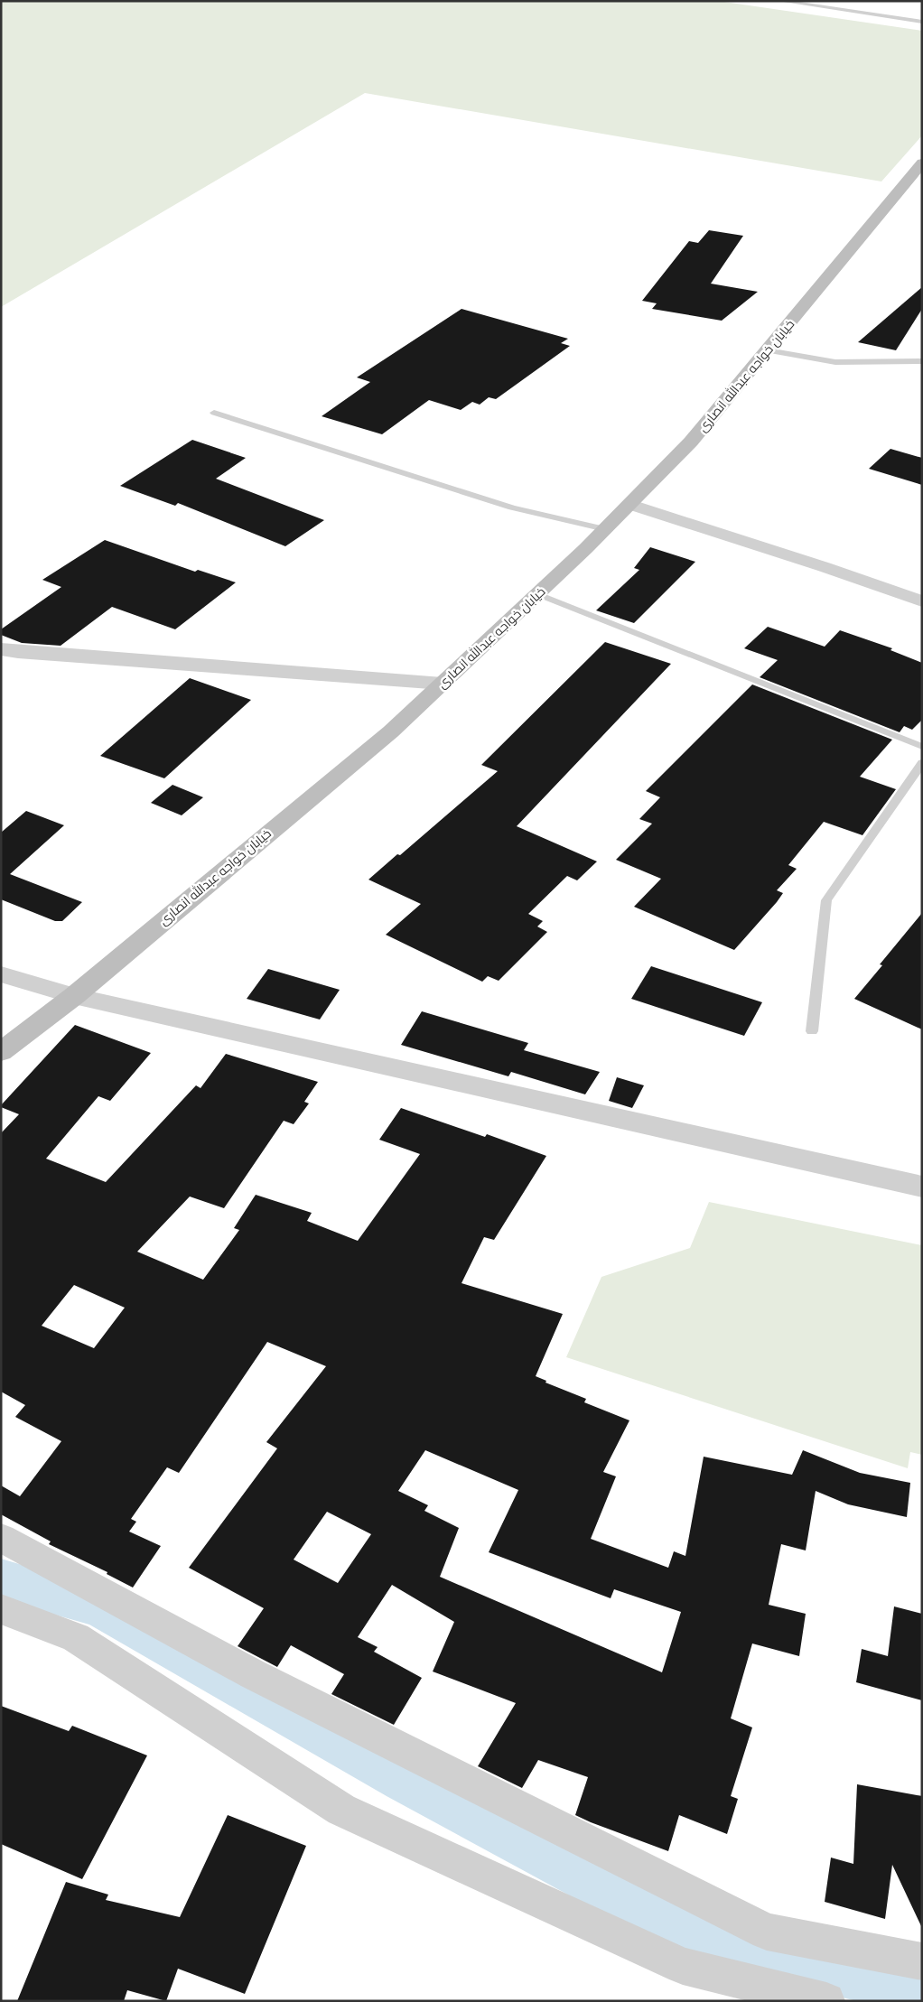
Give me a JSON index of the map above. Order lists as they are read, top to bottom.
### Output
{
  "streets": {
    "street": ["خیابان خواجه عبدالله انصاری"]
  }
}
